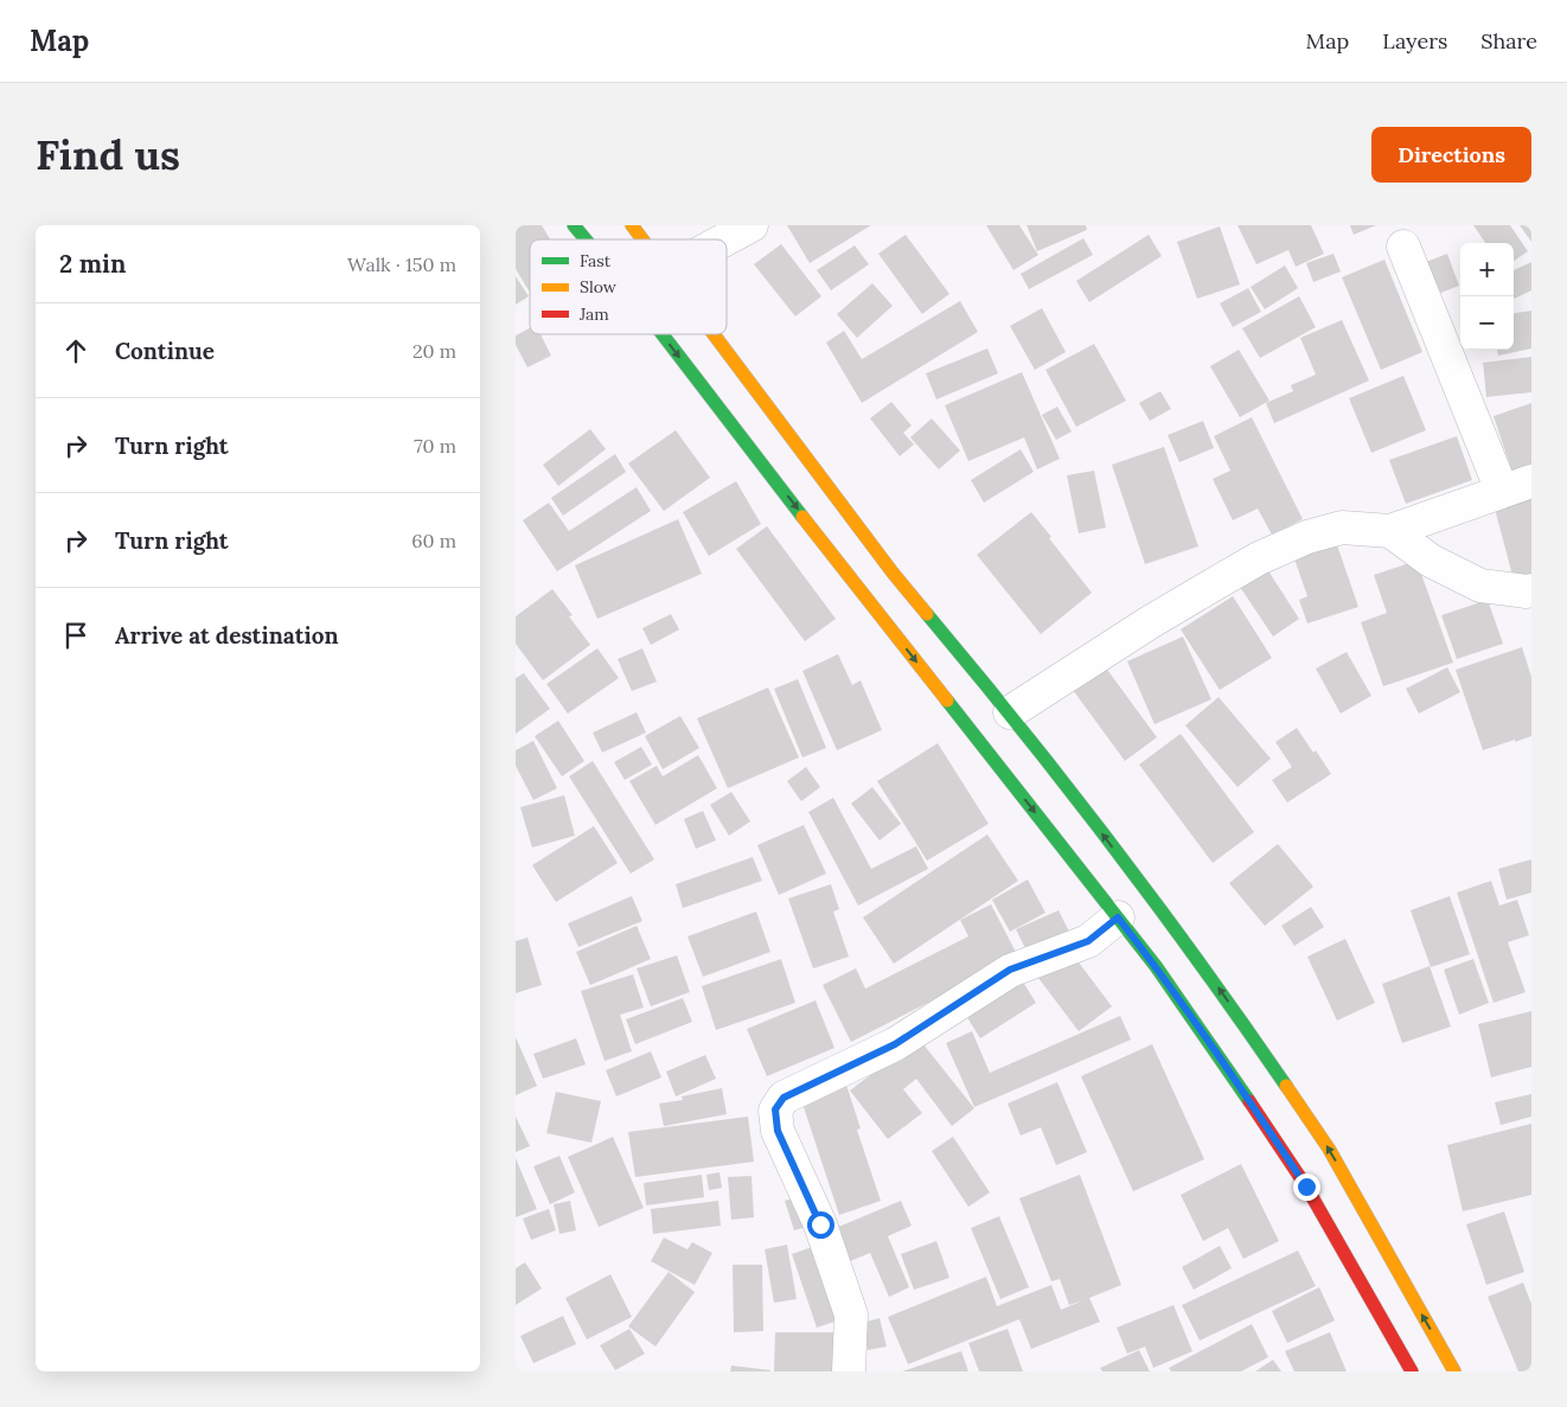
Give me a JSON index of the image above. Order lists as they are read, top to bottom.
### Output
{
  "legend": ["Fast", "Slow", "Jam"],
  "page": {
    "header": "Map",
    "nav": ["Map", "Layers", "Share"],
    "buttons": "Directions",
    "title": "Find us",
    "heading": ["2 min", "Walk · 150 m"],
    "map_buttons": ["+", "−"],
    "list": [
      ["Continue", "20 m"],
      ["Turn right", "70 m"],
      ["Turn right", "60 m"],
      "Arrive at destination"
    ]
  }
}
